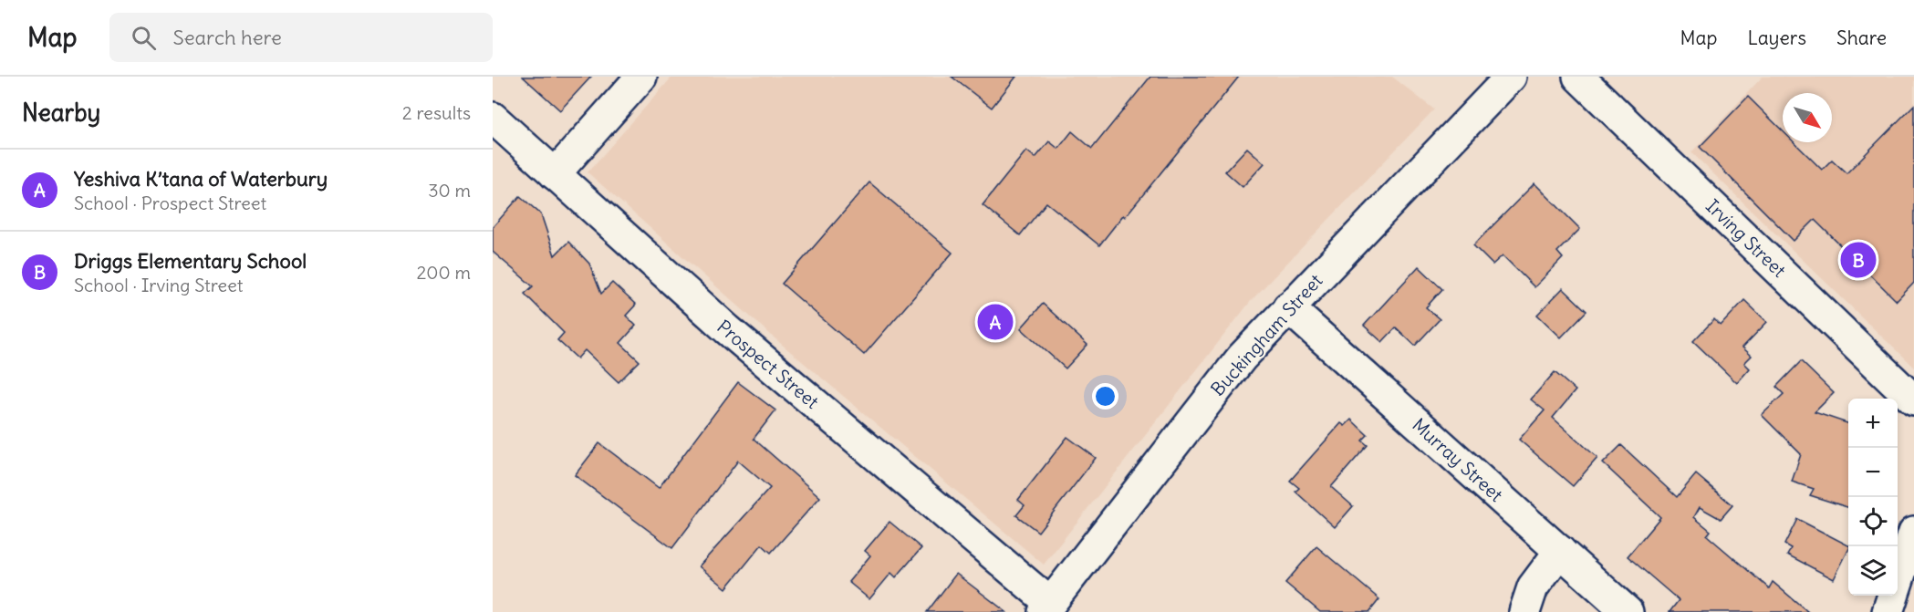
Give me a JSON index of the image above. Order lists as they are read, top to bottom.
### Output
{
  "streets": {
    "street": [
      "Irving Street",
      "Buckingham Street",
      "Prospect Street",
      "Murray Street"
    ]
  },
  "crossings": [
    ["Buckingham Street", "Prospect Street"],
    ["Buckingham Street", "Murray Street"]
  ],
  "north": "bottom right",
  "page": {
    "header": "Map",
    "search": "Search here",
    "nav": ["Map", "Layers", "Share"],
    "heading": ["Nearby", "2 results"],
    "list": [
      {
        "mark": "A",
        "name": "Yeshiva K’tana of Waterbury",
        "note": "School · Prospect Street",
        "value": "30 m"
      },
      {
        "mark": "B",
        "name": "Driggs Elementary School",
        "note": "School · Irving Street",
        "value": "200 m"
      }
    ],
    "pins": ["B", "A"],
    "map_buttons": ["+", "−"]
  }
}
